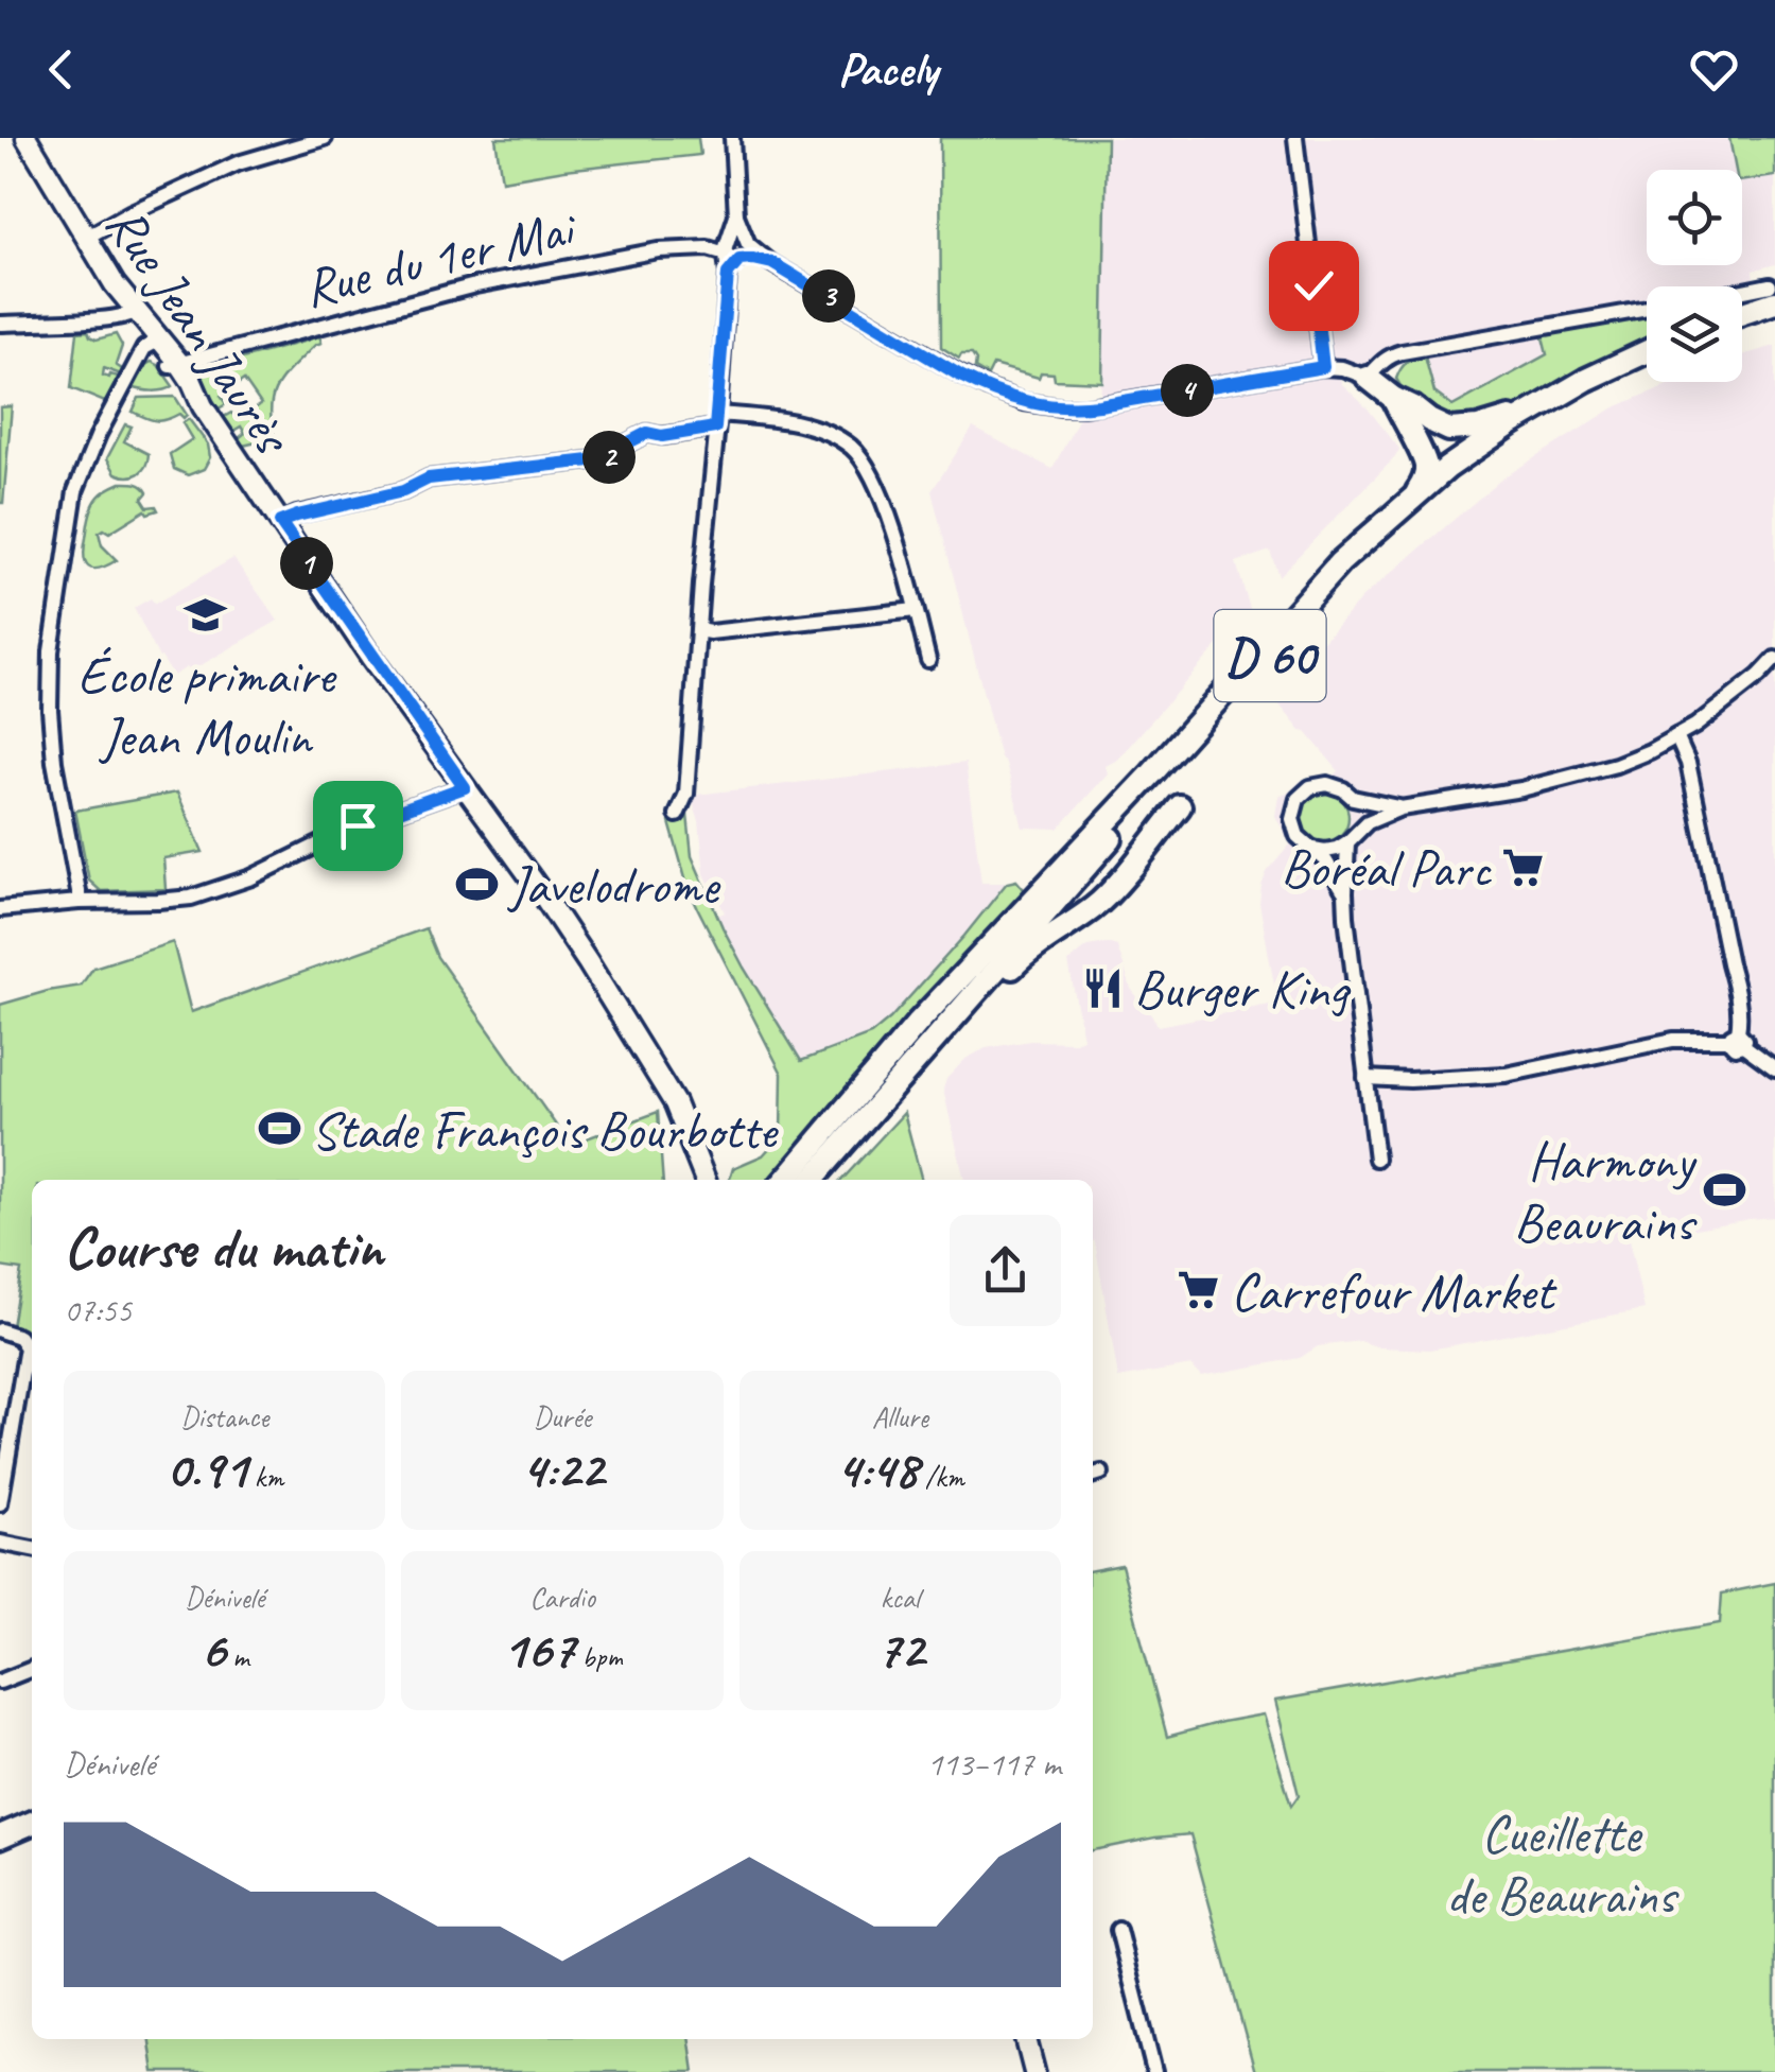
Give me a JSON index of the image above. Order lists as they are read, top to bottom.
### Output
{
  "streets": {
    "main road": ["Rue Jean Jaurès", "D 60"],
    "street": ["Rue du 1er Mai"]
  },
  "crossings": [
    ["Rue du 1er Mai", "Rue Jean Jaurès"]
  ],
  "parks": ["Cueillette de Beaurains"],
  "places": {
    "school or university": ["École primaire Jean Moulin"],
    "supermarket": ["Boréal Parc", "Carrefour Market"],
    "sports": ["Javelodrome", "Stade François Bourbotte", "Harmony Beaurains"],
    "restaurant": ["Burger King"]
  },
  "page": {
    "header": "Pacely",
    "pins": [
      "3",
      "4",
      "2",
      "1"
    ],
    "heading": ["Course du matin", "07:55"],
    "stats": [
      ["Distance", "0.91 km"],
      ["Durée", "4:22"],
      ["Allure", "4:48 /km"],
      ["Dénivelé", "6 m"],
      ["Cardio", "167 bpm"],
      ["kcal", "72"]
    ],
    "chart": ["Dénivelé", "113–117 m"]
  }
}
